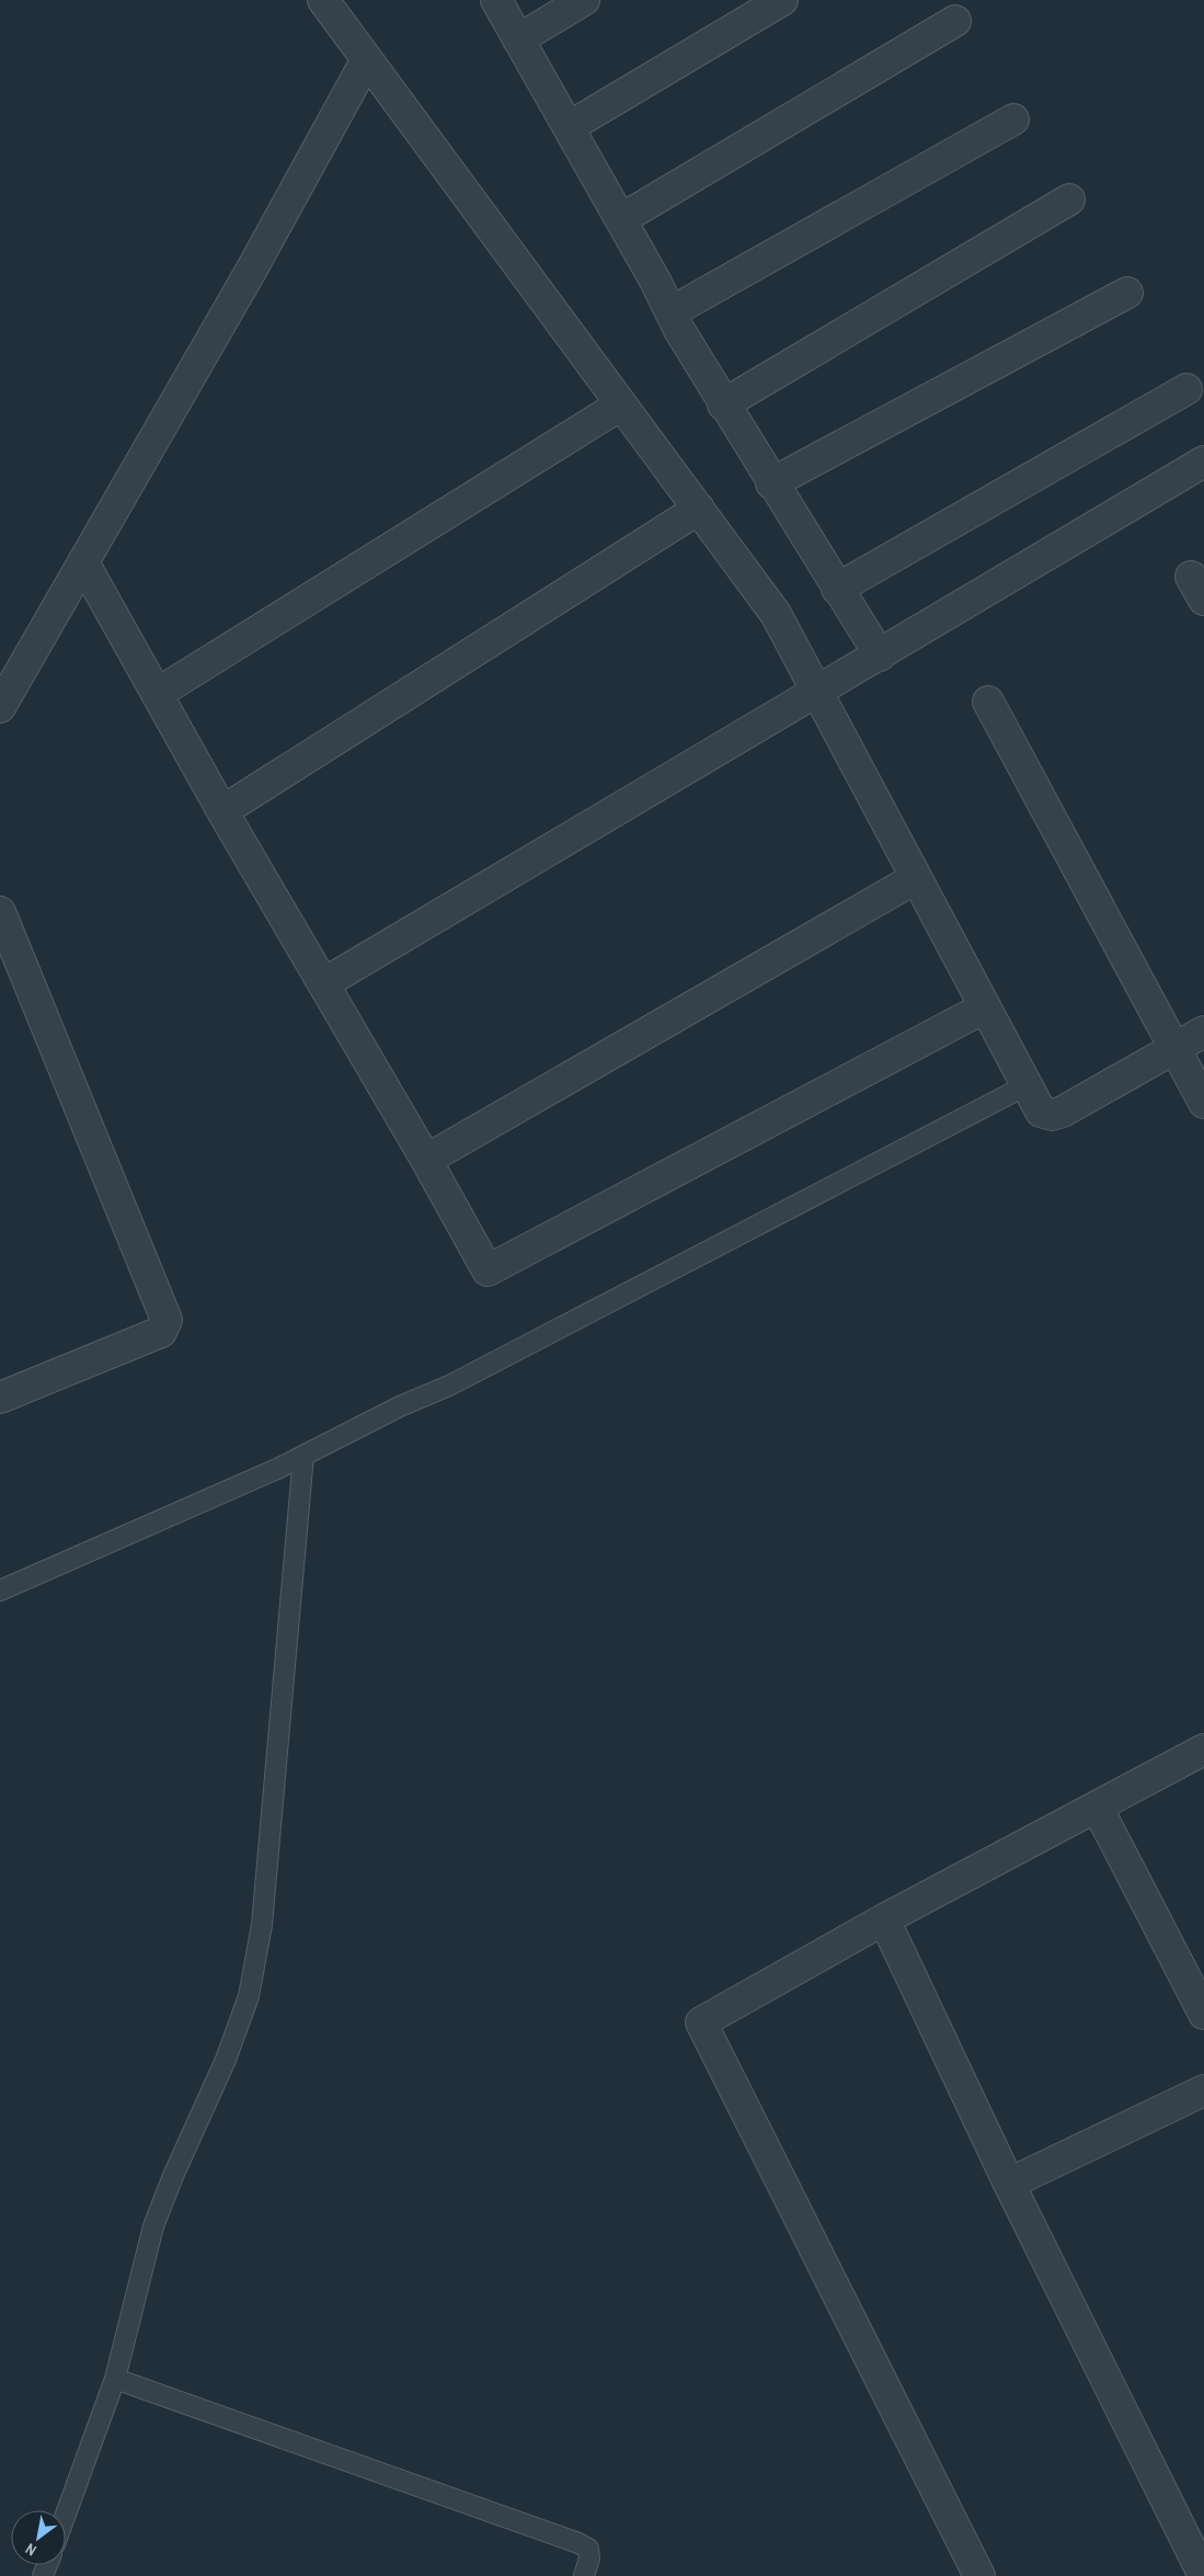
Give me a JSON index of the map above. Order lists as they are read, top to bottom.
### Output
{
  "north": "bottom left"
}
